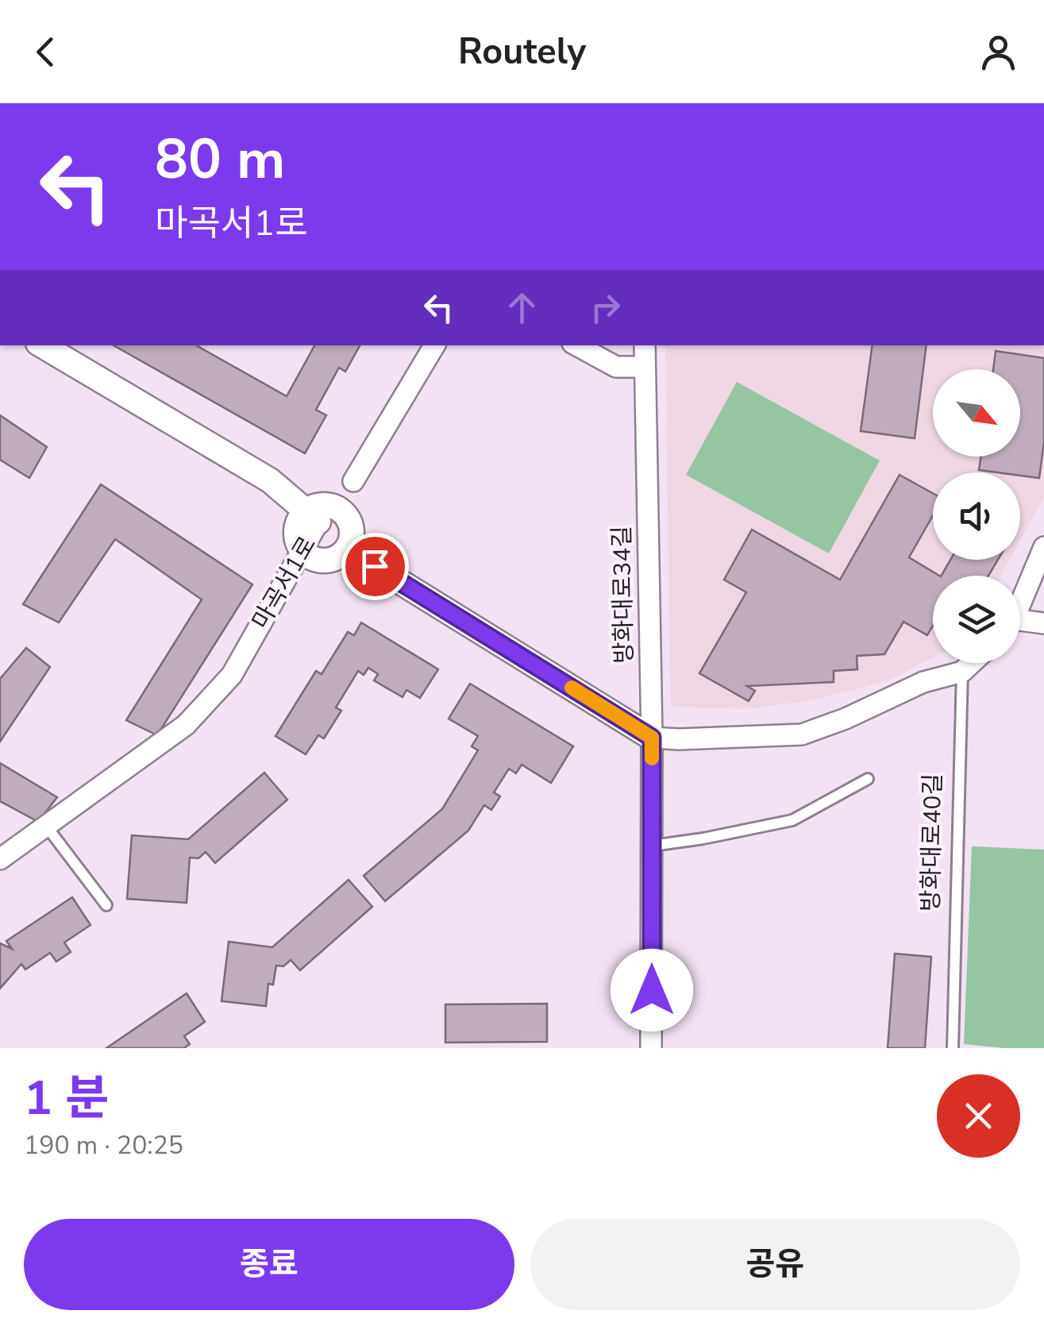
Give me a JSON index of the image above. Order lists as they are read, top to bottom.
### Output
{
  "streets": {
    "street": ["마곡서1로", "방화대로34길"],
    "lane": ["방화대로40길"]
  },
  "north": "bottom right",
  "page": {
    "header": "Routely",
    "turn": ["80 m", "마곡서1로"],
    "heading": ["1 분", "190 m · 20:25"],
    "buttons": ["종료", "공유"]
  }
}
